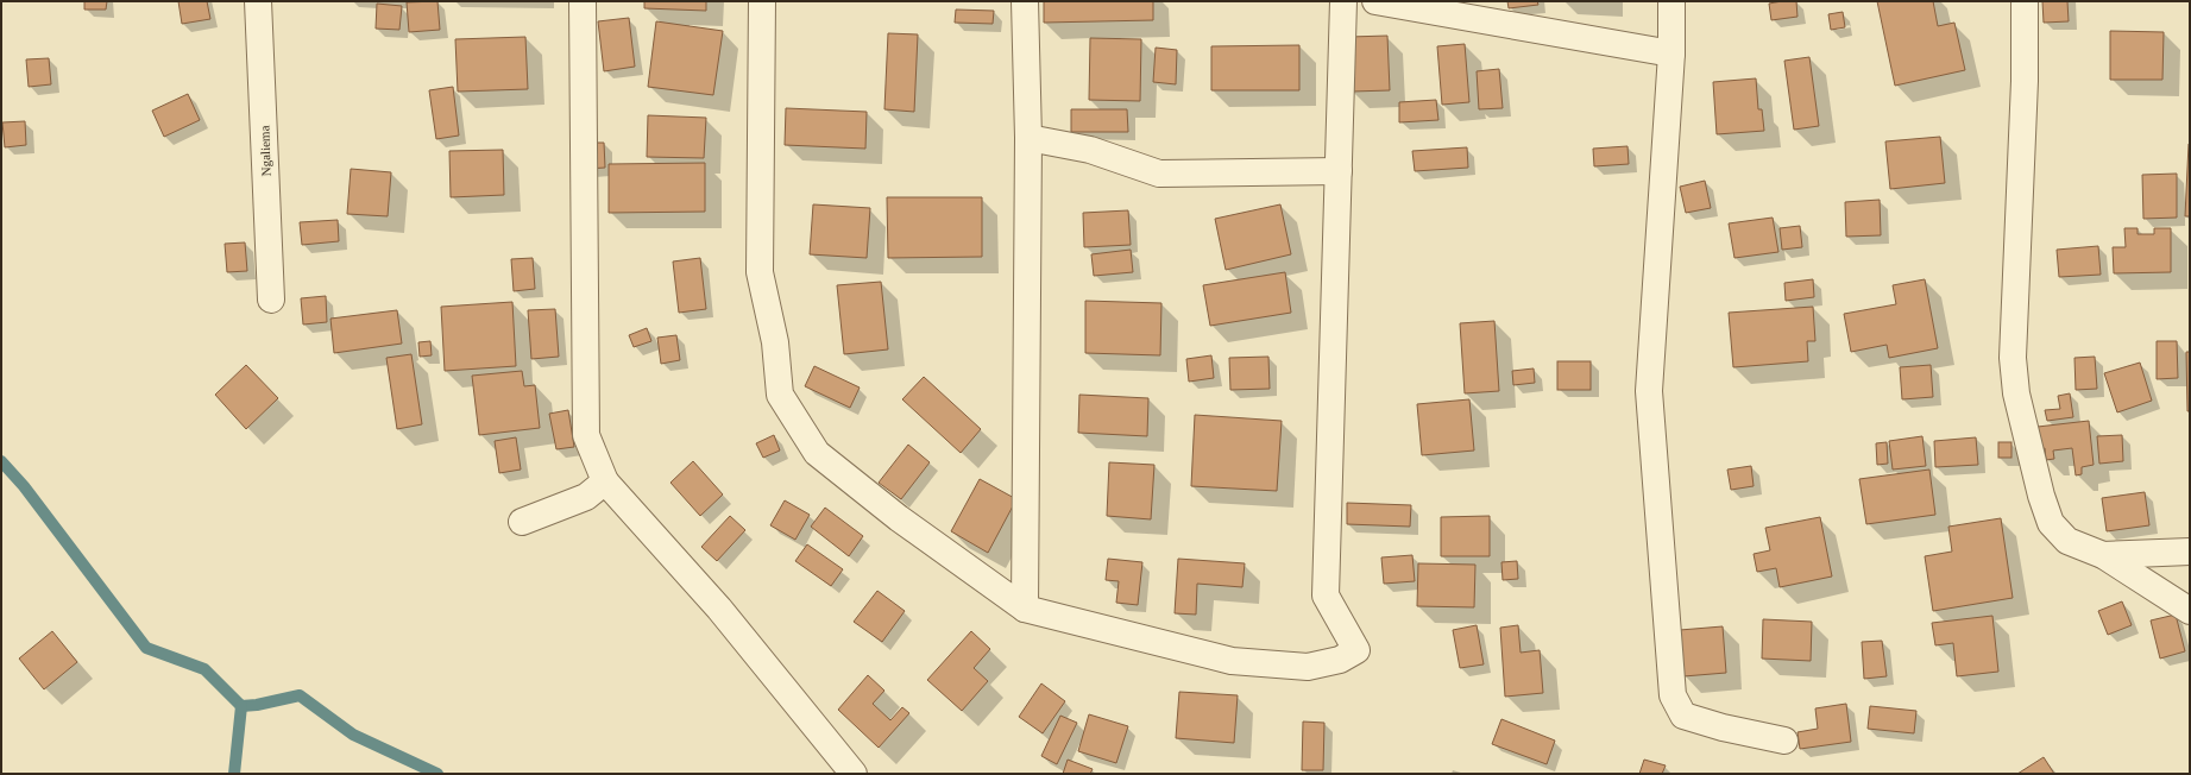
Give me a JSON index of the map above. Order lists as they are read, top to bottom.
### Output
{
  "streets": {
    "street": ["Ngaliema"]
  }
}
